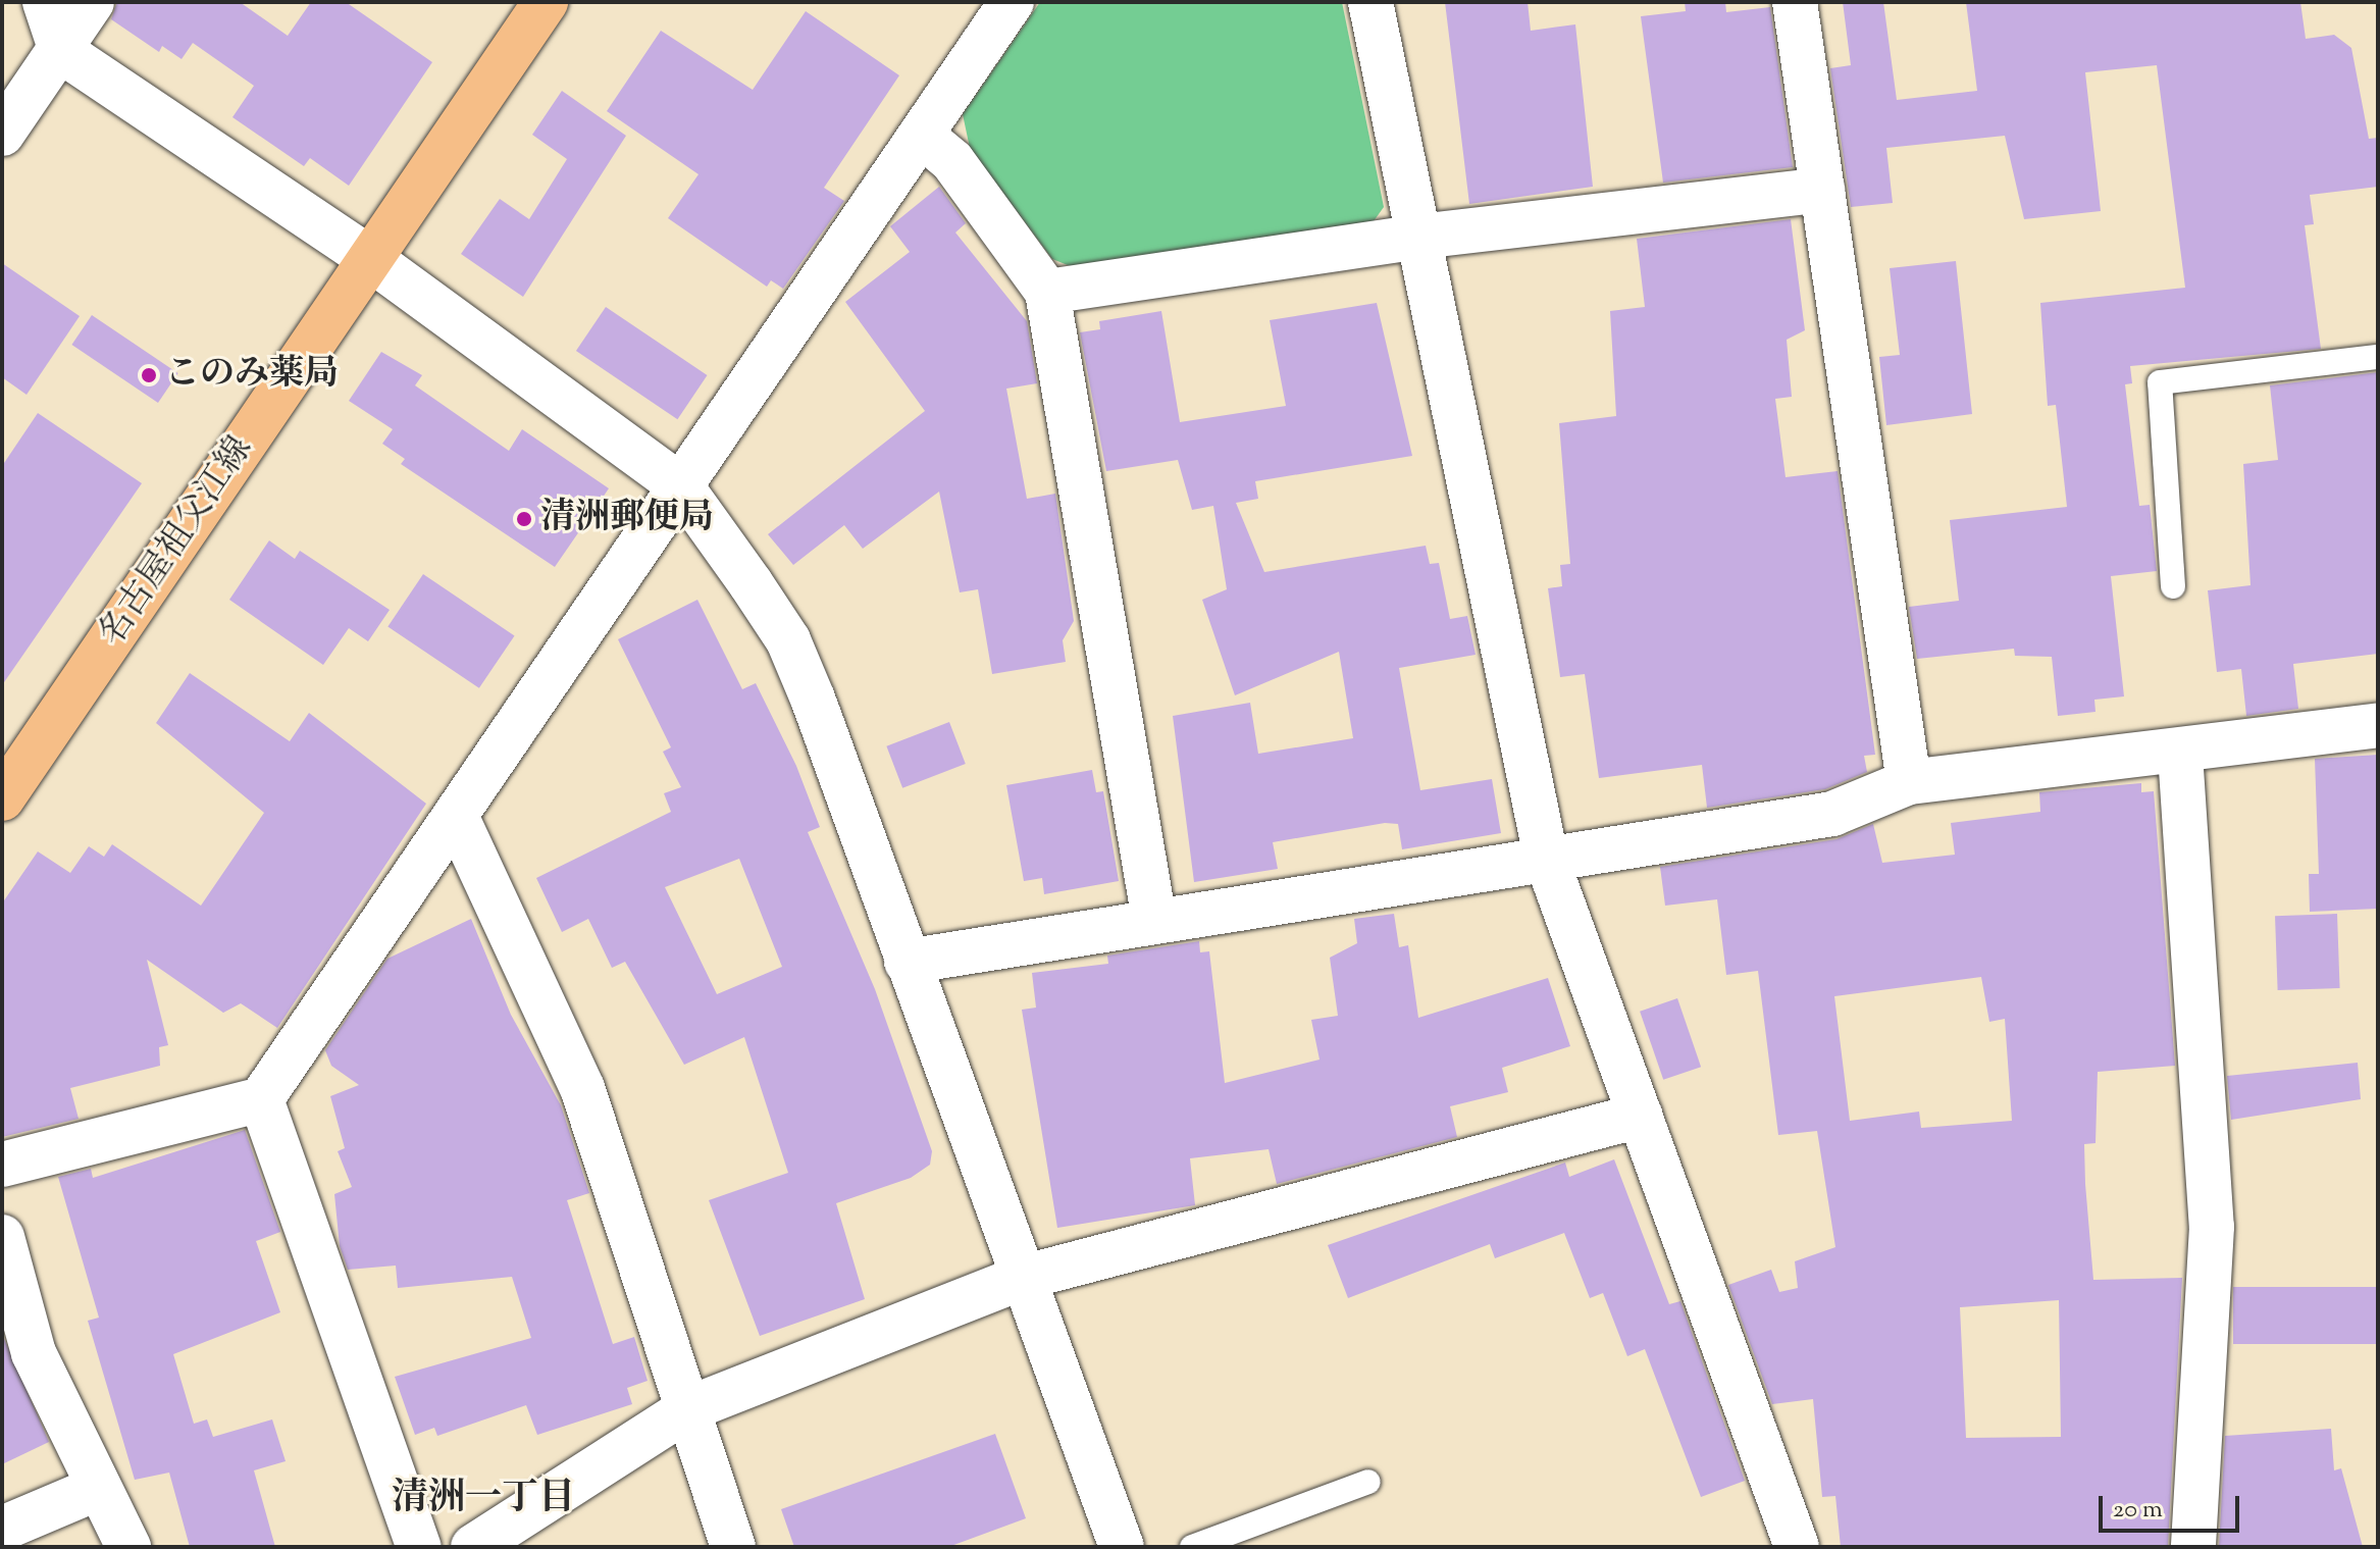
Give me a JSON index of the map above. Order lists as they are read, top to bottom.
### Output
{
  "streets": {
    "main road": ["名古屋祖父江線"]
  },
  "districts": ["清洲一丁目"],
  "places": ["このみ薬局", "清洲郵便局"],
  "scale_bar": "20 m"
}
